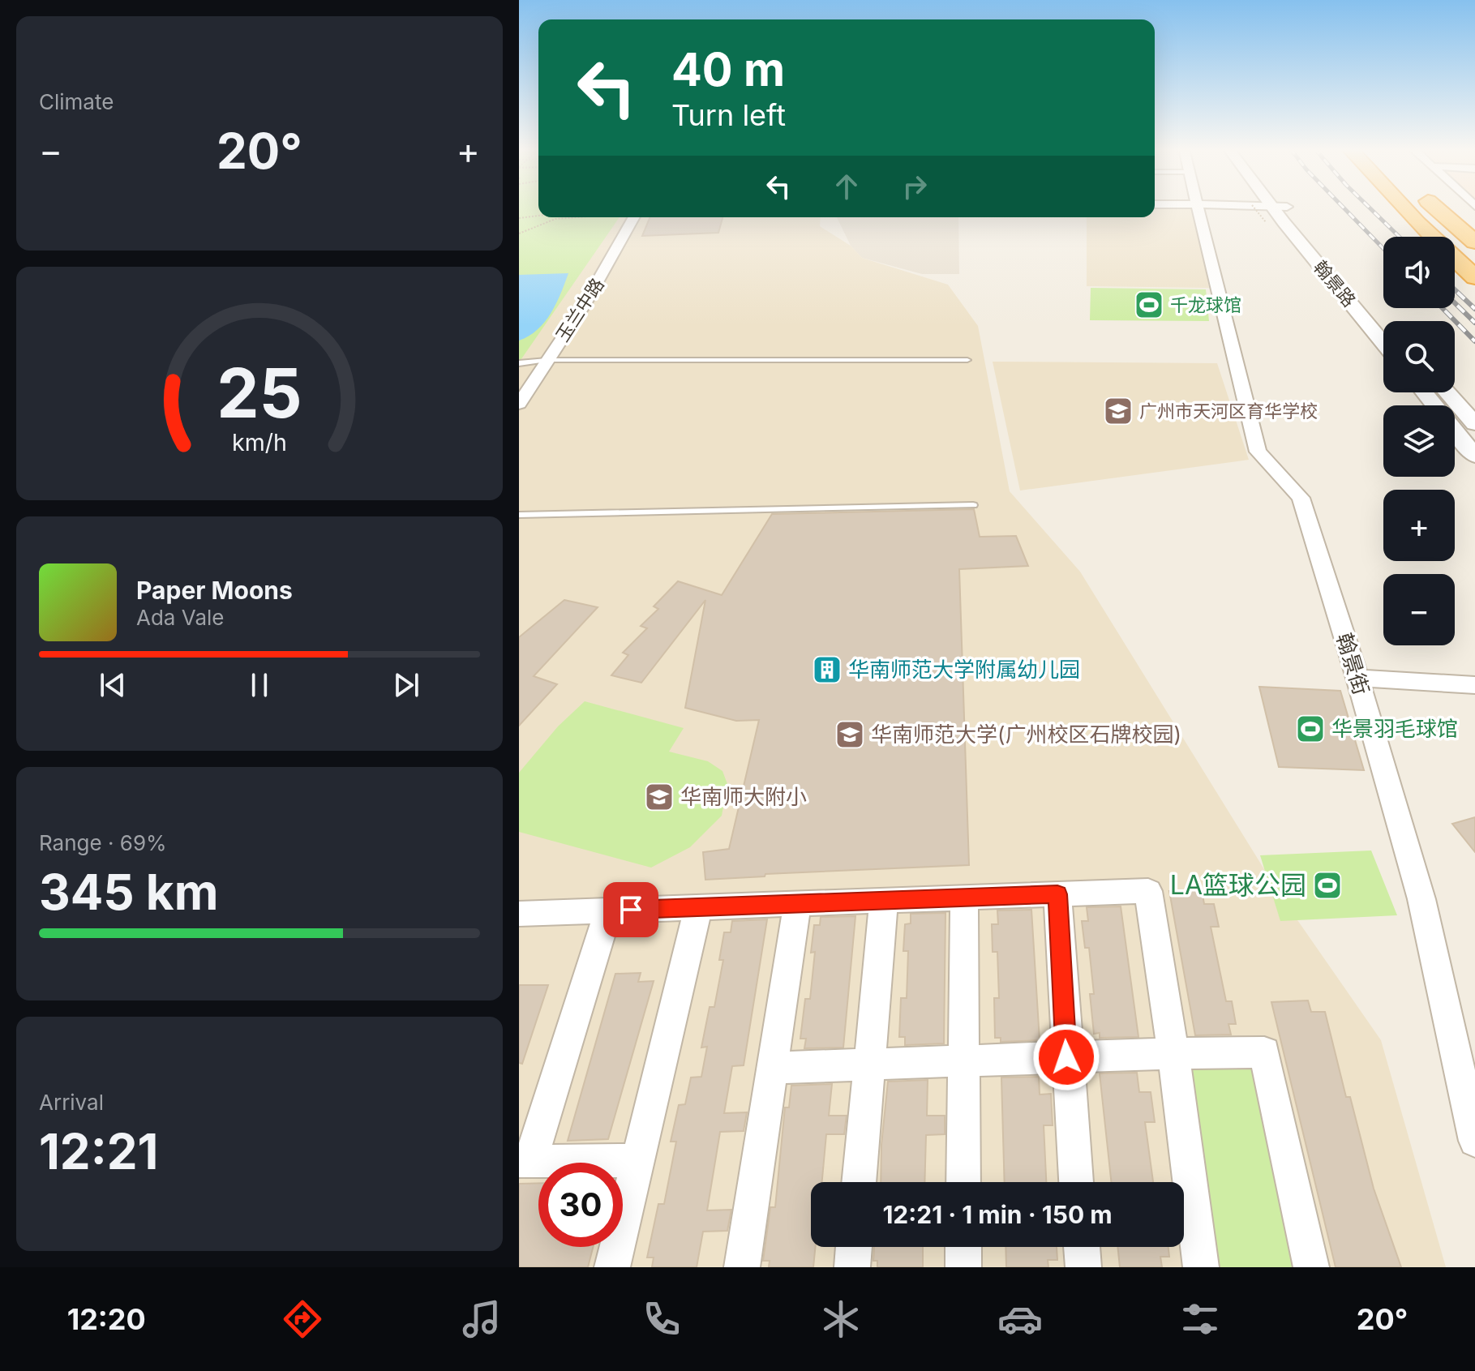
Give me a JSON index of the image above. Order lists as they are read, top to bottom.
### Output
{
  "streets": {
    "street": ["翰景路", "玉兰中路", "翰景街"]
  },
  "places": {
    "sports": ["千龙球馆", "华景羽毛球馆", "LA篮球公园"],
    "school or university": ["广州市天河区育华学校", "华南师范大学(广州校区石牌校园)", "华南师大附小"],
    "building": ["华南师范大学附属幼儿园"]
  },
  "page": {
    "tile": [
      "Climate",
      ["Range · 69%", "345 km"],
      ["Arrival", "12:21"]
    ],
    "turn": ["40 m", "Turn left"],
    "heat": ["−", "20°", "+"],
    "map_buttons": ["+", "−"],
    "song": ["Paper Moons", "Ada Vale"],
    "limit": "30",
    "trip": "12:21 · 1 min · 150 m",
    "tabs": ["12:20", "20°"],
    "gauge": ["25", "km/h"]
  }
}
